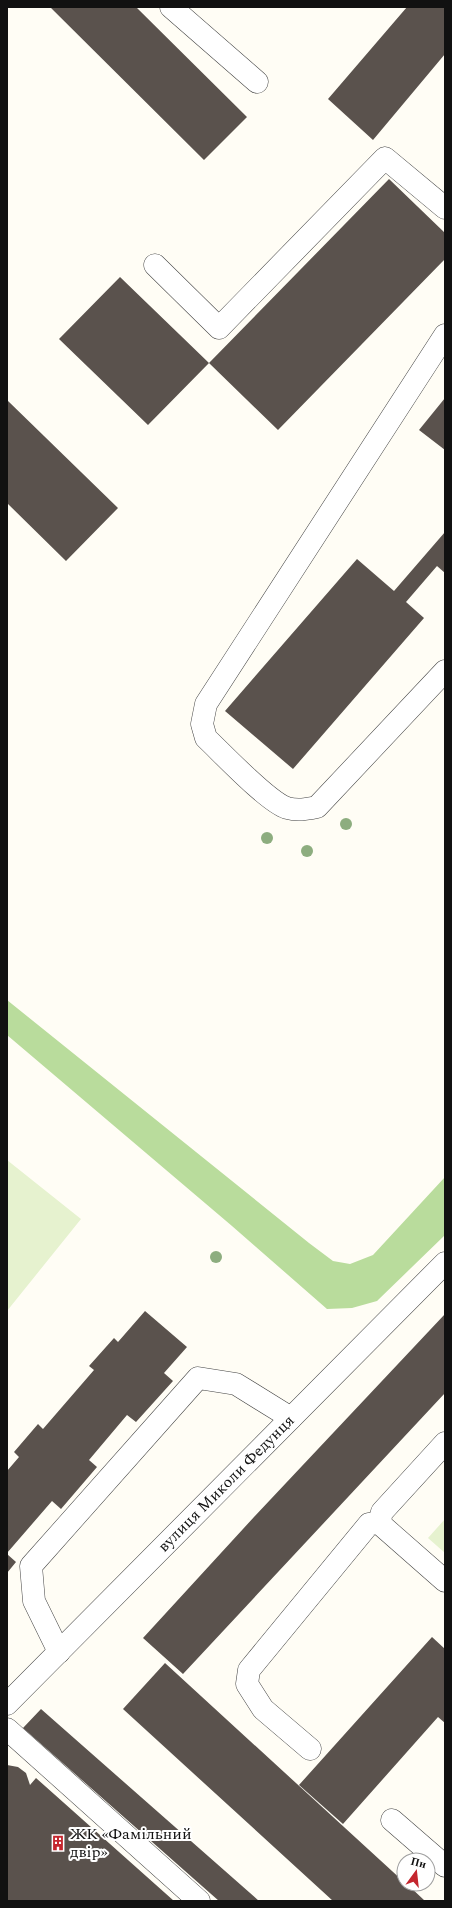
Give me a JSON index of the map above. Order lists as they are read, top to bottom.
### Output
{
  "streets": {
    "street": ["вулиця Миколи Федунця"]
  },
  "places": {
    "building": ["ЖК «Фамільний двір»"]
  },
  "north": "top"
}
